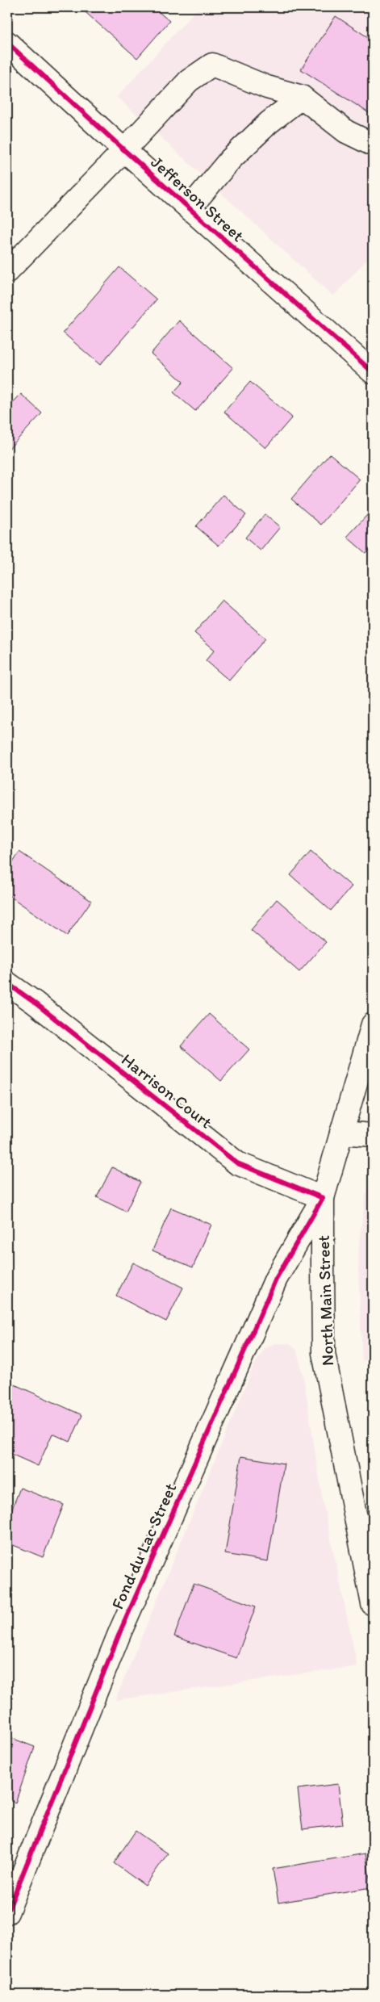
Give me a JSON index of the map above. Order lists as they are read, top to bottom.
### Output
{
  "streets": {
    "street": [
      "Jefferson Street",
      "Harrison Court",
      "North Main Street",
      "Fond du Lac Street"
    ]
  },
  "crossings": [
    ["Harrison Court", "North Main Street"],
    ["Harrison Court", "Fond du Lac Street"],
    ["North Main Street", "Fond du Lac Street"]
  ]
}
